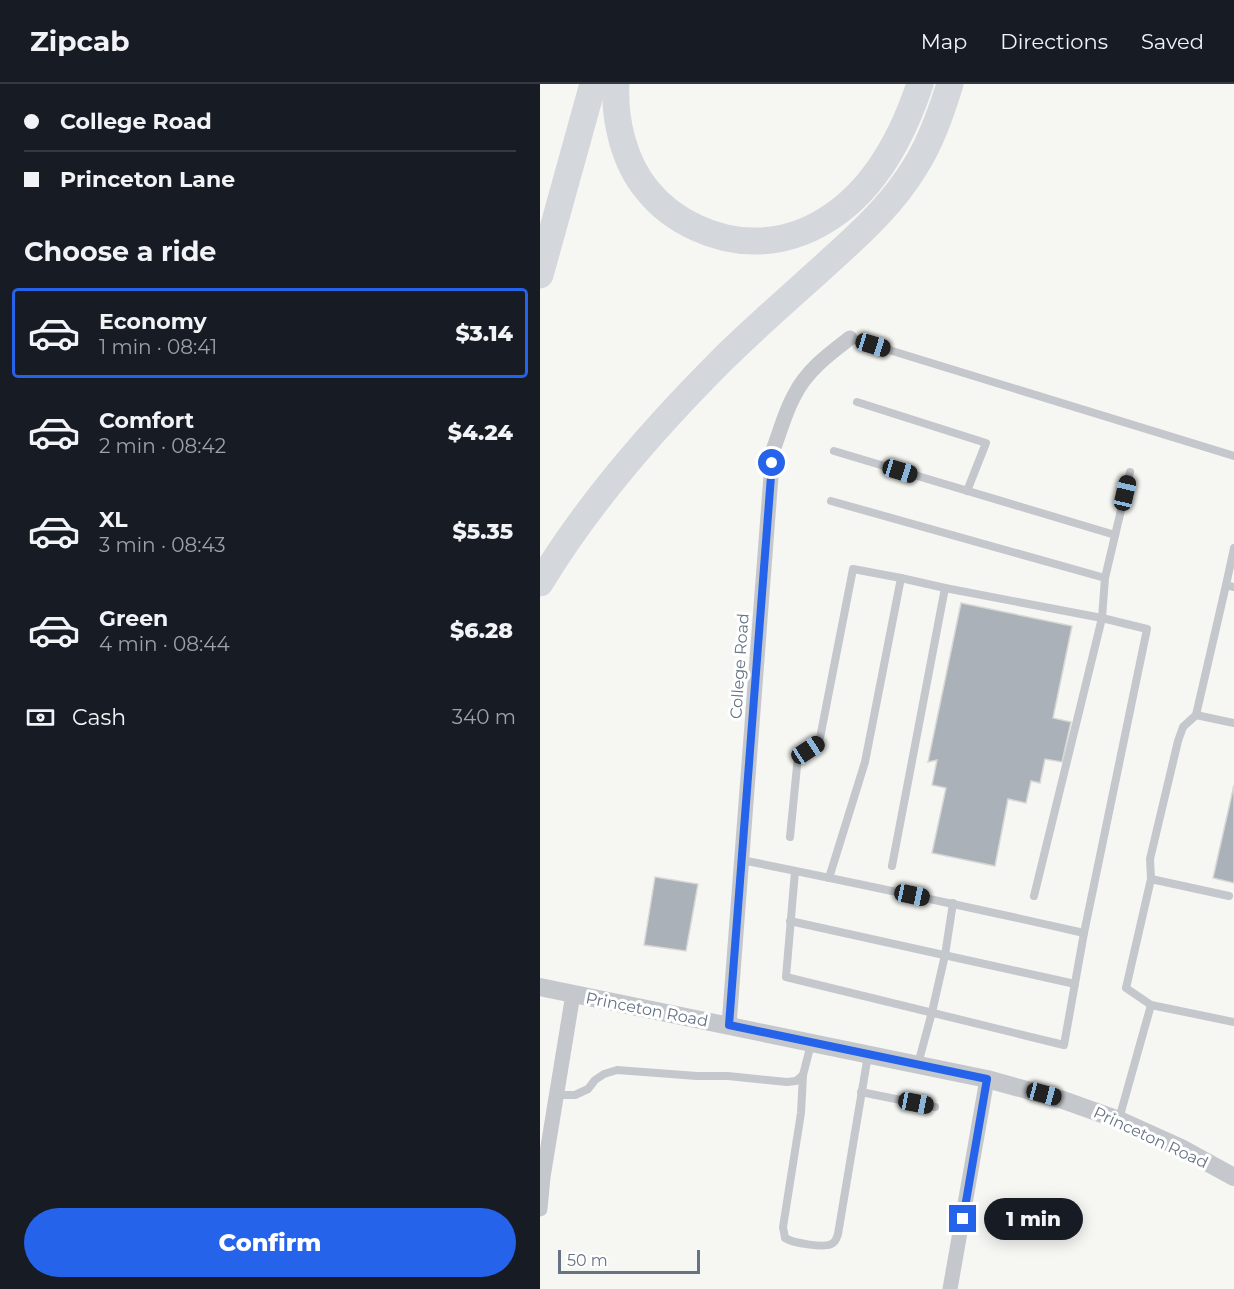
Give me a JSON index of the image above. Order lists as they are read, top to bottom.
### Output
{
  "streets": {
    "street": ["College Road", "Princeton Road"]
  },
  "crossings": [
    ["College Road", "Princeton Road"]
  ],
  "scale_bar": "50 m",
  "page": {
    "header": "Zipcab",
    "nav": ["Map", "Directions", "Saved"],
    "banner": ["College Road", "Princeton Lane"],
    "heading": "Choose a ride",
    "list": [
      {
        "name": "Economy",
        "note": "1 min · 08:41",
        "value": "$3.14"
      },
      {
        "name": "Comfort",
        "note": "2 min · 08:42",
        "value": "$4.24"
      },
      {
        "name": "XL",
        "note": "3 min · 08:43",
        "value": "$5.35"
      },
      {
        "name": "Green",
        "note": "4 min · 08:44",
        "value": "$6.28"
      }
    ],
    "pay": ["Cash", "340 m"],
    "buttons": "Confirm",
    "bubble": "1 min",
    "scale": "50 m"
  }
}
